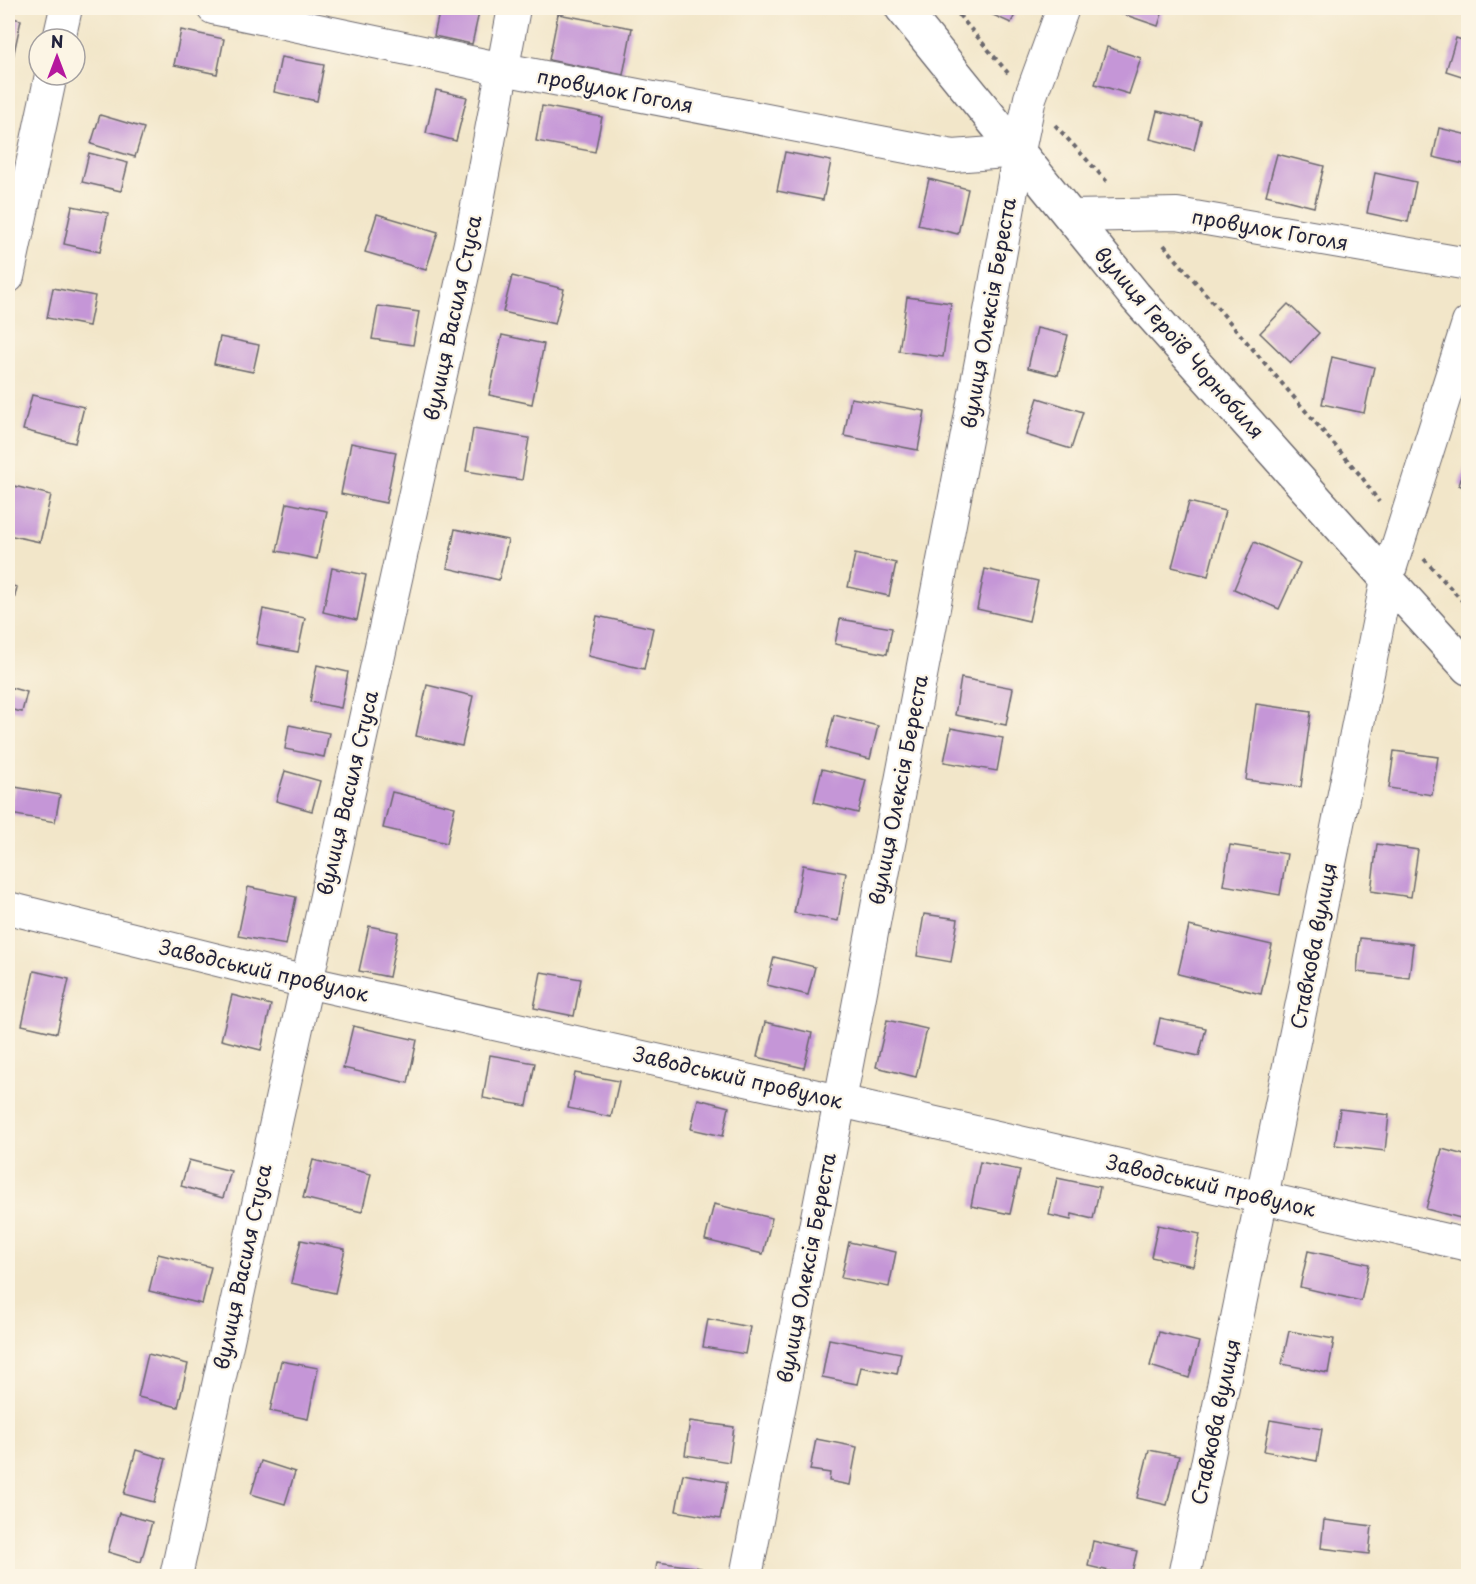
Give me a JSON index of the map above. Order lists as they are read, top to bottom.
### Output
{
  "streets": {
    "street": [
      "провулок Гоголя",
      "вулиця Олексія Береста",
      "вулиця Василя Стуса",
      "вулиця Героїв Чорнобиля",
      "Ставкова вулиця",
      "Заводський провулок"
    ]
  },
  "crossings": [
    ["провулок Гоголя", "вулиця Олексія Береста"],
    ["провулок Гоголя", "вулиця Василя Стуса"],
    ["провулок Гоголя", "вулиця Героїв Чорнобиля"],
    ["вулиця Олексія Береста", "вулиця Героїв Чорнобиля"],
    ["вулиця Олексія Береста", "Заводський провулок"],
    ["вулиця Василя Стуса", "Заводський провулок"],
    ["вулиця Героїв Чорнобиля", "Ставкова вулиця"],
    ["Ставкова вулиця", "Заводський провулок"]
  ],
  "north": "top"
}
